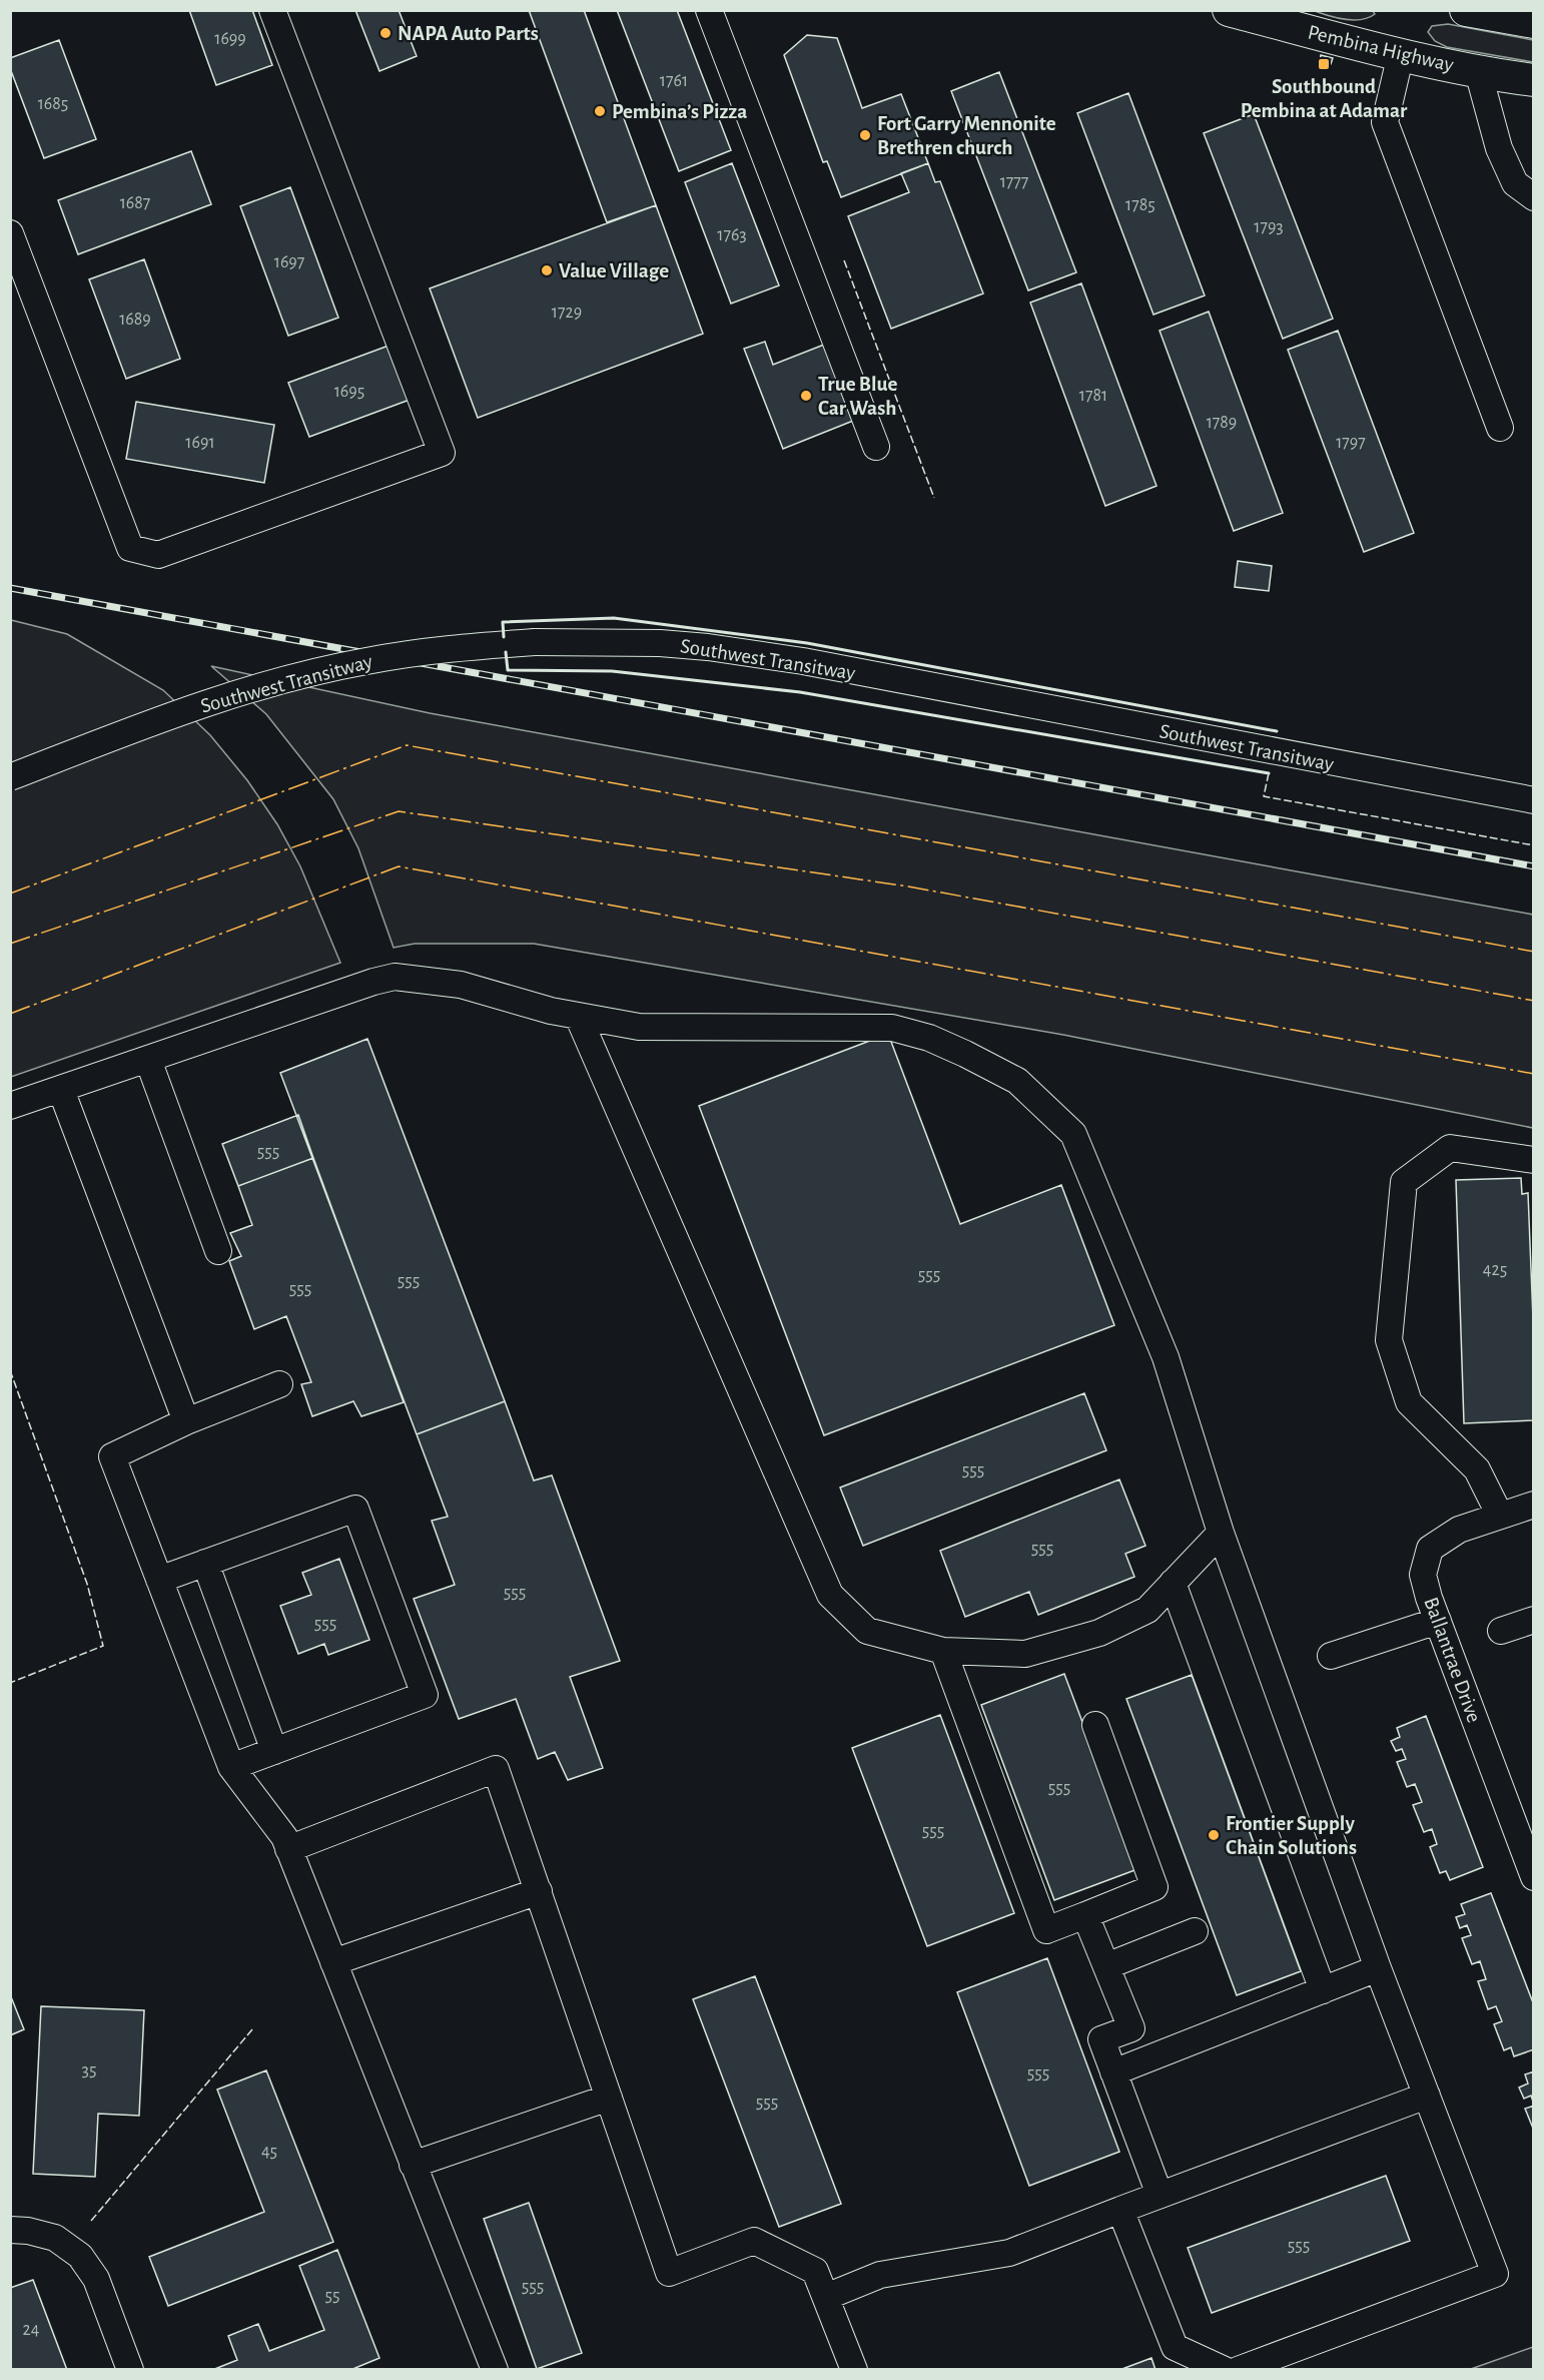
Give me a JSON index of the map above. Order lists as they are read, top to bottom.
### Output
{
  "streets": {
    "main road": ["Pembina Highway"],
    "street": ["Southwest Transitway", "Ballantrae Drive"]
  },
  "places": {
    "other": [
      "NAPA Auto Parts",
      "Pembina’s Pizza",
      "Fort Garry Mennonite Brethren church",
      "Value Village",
      "True Blue Car Wash",
      "Frontier Supply Chain Solutions"
    ],
    "transit": ["Southbound Pembina at Adamar"]
  },
  "house_numbers": [
    "1699",
    "1761",
    "1685",
    "1777",
    "1687",
    "1785",
    "1793",
    "1763",
    "1697",
    "1729",
    "1689",
    "1695",
    "1781",
    "1789",
    "1691",
    "1797",
    "555",
    "425",
    "555",
    "555",
    "555",
    "555",
    "555",
    "555",
    "555",
    "555",
    "555",
    "35",
    "555",
    "555",
    "45",
    "555",
    "555",
    "55",
    "24"
  ]
}
